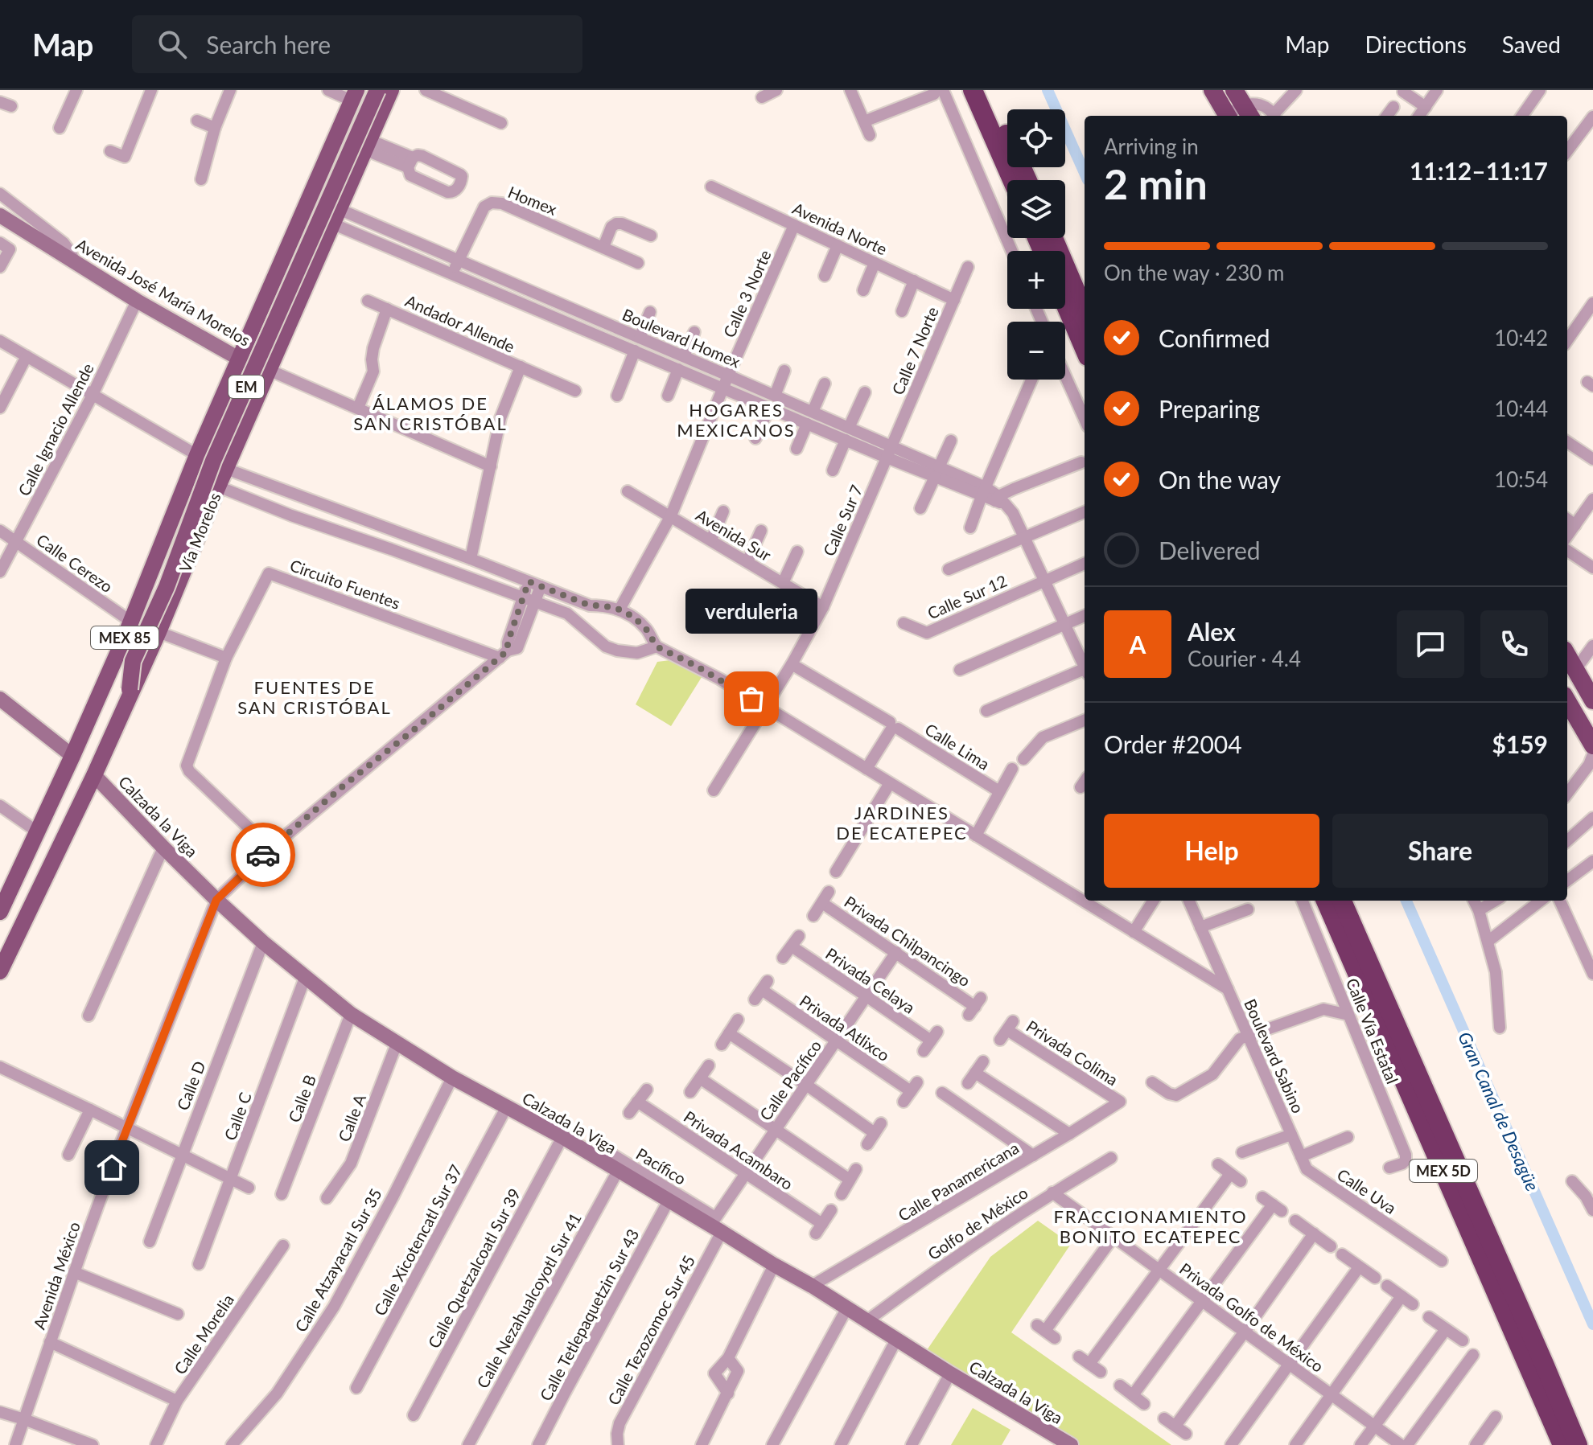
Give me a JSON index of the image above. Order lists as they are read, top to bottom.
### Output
{
  "streets": {
    "highway": ["MEX 5D"],
    "main road": [
      "Avenida José María Morelos",
      "EM",
      "Vía Morelos",
      "MEX 85",
      "Calzada la Viga"
    ],
    "street": [
      "Homex",
      "Avenida Norte",
      "Calle 3 Norte",
      "Andador Allende",
      "Boulevard Homex",
      "Calle 7 Norte",
      "Calle Ignacio Allende",
      "Calle Sur 7",
      "Avenida Sur",
      "Calle Cerezo",
      "Circuito Fuentes",
      "Calle Sur 12",
      "Calle Lima",
      "Privada Chilpancingo",
      "Privada Celaya",
      "Privada Atlixco",
      "Calle Vía Estatal",
      "Privada Colima",
      "Boulevard Sabino",
      "Calle Pacífico",
      "Calle D",
      "Calle B",
      "Calle C",
      "Calle A",
      "Privada Acambaro",
      "Pacífico",
      "Calle Panamericana",
      "Calle Uva",
      "Golfo de México",
      "Calle Xicotencatl Sur 37",
      "Calle Atzayacatl Sur 35",
      "Calle Quetzalcoatl Sur 39",
      "Avenida México",
      "Calle Nezahualcoyotl Sur 41",
      "Calle Tetlepaquetzin Sur 43",
      "Privada Golfo de México",
      "Calle Tezozomoc Sur 45",
      "Calle Morelia"
    ]
  },
  "crossings": [
    ["Homex", "Boulevard Homex"],
    ["Avenida Norte", "Calle 3 Norte"],
    ["Avenida Norte", "Calle 7 Norte"],
    ["Avenida José María Morelos", "Andador Allende"],
    ["Avenida José María Morelos", "Calle Ignacio Allende"],
    ["Avenida José María Morelos", "Vía Morelos"],
    ["Calle 3 Norte", "Boulevard Homex"],
    ["Calle 3 Norte", "Avenida Sur"],
    ["Boulevard Homex", "Calle 7 Norte"],
    ["Boulevard Homex", "Calle Sur 7"],
    ["Boulevard Homex", "Vía Morelos"],
    ["Calle 7 Norte", "Calle Sur 7"],
    ["EM", "Vía Morelos"],
    ["Calle Ignacio Allende", "Calle Cerezo"],
    ["Calle Sur 7", "Avenida Sur"],
    ["Calle Sur 7", "Calle Lima"],
    ["Vía Morelos", "Calle Cerezo"],
    ["Vía Morelos", "Calzada la Viga"],
    ["Circuito Fuentes", "Avenida México"],
    ["Calzada la Viga", "Calle Pacífico"],
    ["Calzada la Viga", "Calle D"],
    ["Calzada la Viga", "Calle B"],
    ["Calzada la Viga", "Calle C"],
    ["Calzada la Viga", "Calle A"],
    ["Calzada la Viga", "Pacífico"],
    ["Calzada la Viga", "Calle Panamericana"],
    ["Calzada la Viga", "Golfo de México"],
    ["Calzada la Viga", "Calle Xicotencatl Sur 37"],
    ["Calzada la Viga", "Calle Atzayacatl Sur 35"],
    ["Calzada la Viga", "Calle Quetzalcoatl Sur 39"],
    ["Calzada la Viga", "Avenida México"],
    ["Calzada la Viga", "Calle Nezahualcoyotl Sur 41"],
    ["Calzada la Viga", "Calle Tetlepaquetzin Sur 43"],
    ["Calzada la Viga", "Calle Tezozomoc Sur 45"],
    ["Privada Chilpancingo", "Calle Pacífico"],
    ["Privada Celaya", "Calle Pacífico"],
    ["Privada Atlixco", "Calle Pacífico"],
    ["Privada Colima", "Calle Panamericana"],
    ["Boulevard Sabino", "Calle Uva"],
    ["Calle Pacífico", "Privada Acambaro"],
    ["Calle Pacífico", "Pacífico"],
    ["Calle Pacífico", "Calle Tezozomoc Sur 45"],
    ["Pacífico", "Calle Tezozomoc Sur 45"],
    ["Golfo de México", "Privada Golfo de México"]
  ],
  "districts": [
    "ÁLAMOS DE SAN CRISTÓBAL",
    "HOGARES MEXICANOS",
    "FUENTES DE SAN CRISTÓBAL",
    "JARDINES DE ECATEPEC",
    "FRACCIONAMIENTO BONITO ECATEPEC"
  ],
  "water": ["Gran Canal de Desagüe"],
  "places": ["verduleria"],
  "page": {
    "header": "Map",
    "search": "Search here",
    "nav": ["Map", "Directions", "Saved"],
    "map_buttons": ["+", "−"],
    "heading": ["2 min", "Arriving in", "11:12–11:17"],
    "panel": [
      "Alex",
      "Courier · 4.4",
      "Order #2004",
      "$159"
    ],
    "bar": "On the way · 230 m",
    "list": [
      ["Confirmed", "10:42"],
      ["Preparing", "10:44"],
      ["On the way", "10:54"],
      "Delivered"
    ],
    "bubble": "verduleria",
    "round": "A",
    "buttons": ["Help", "Share"]
  }
}
